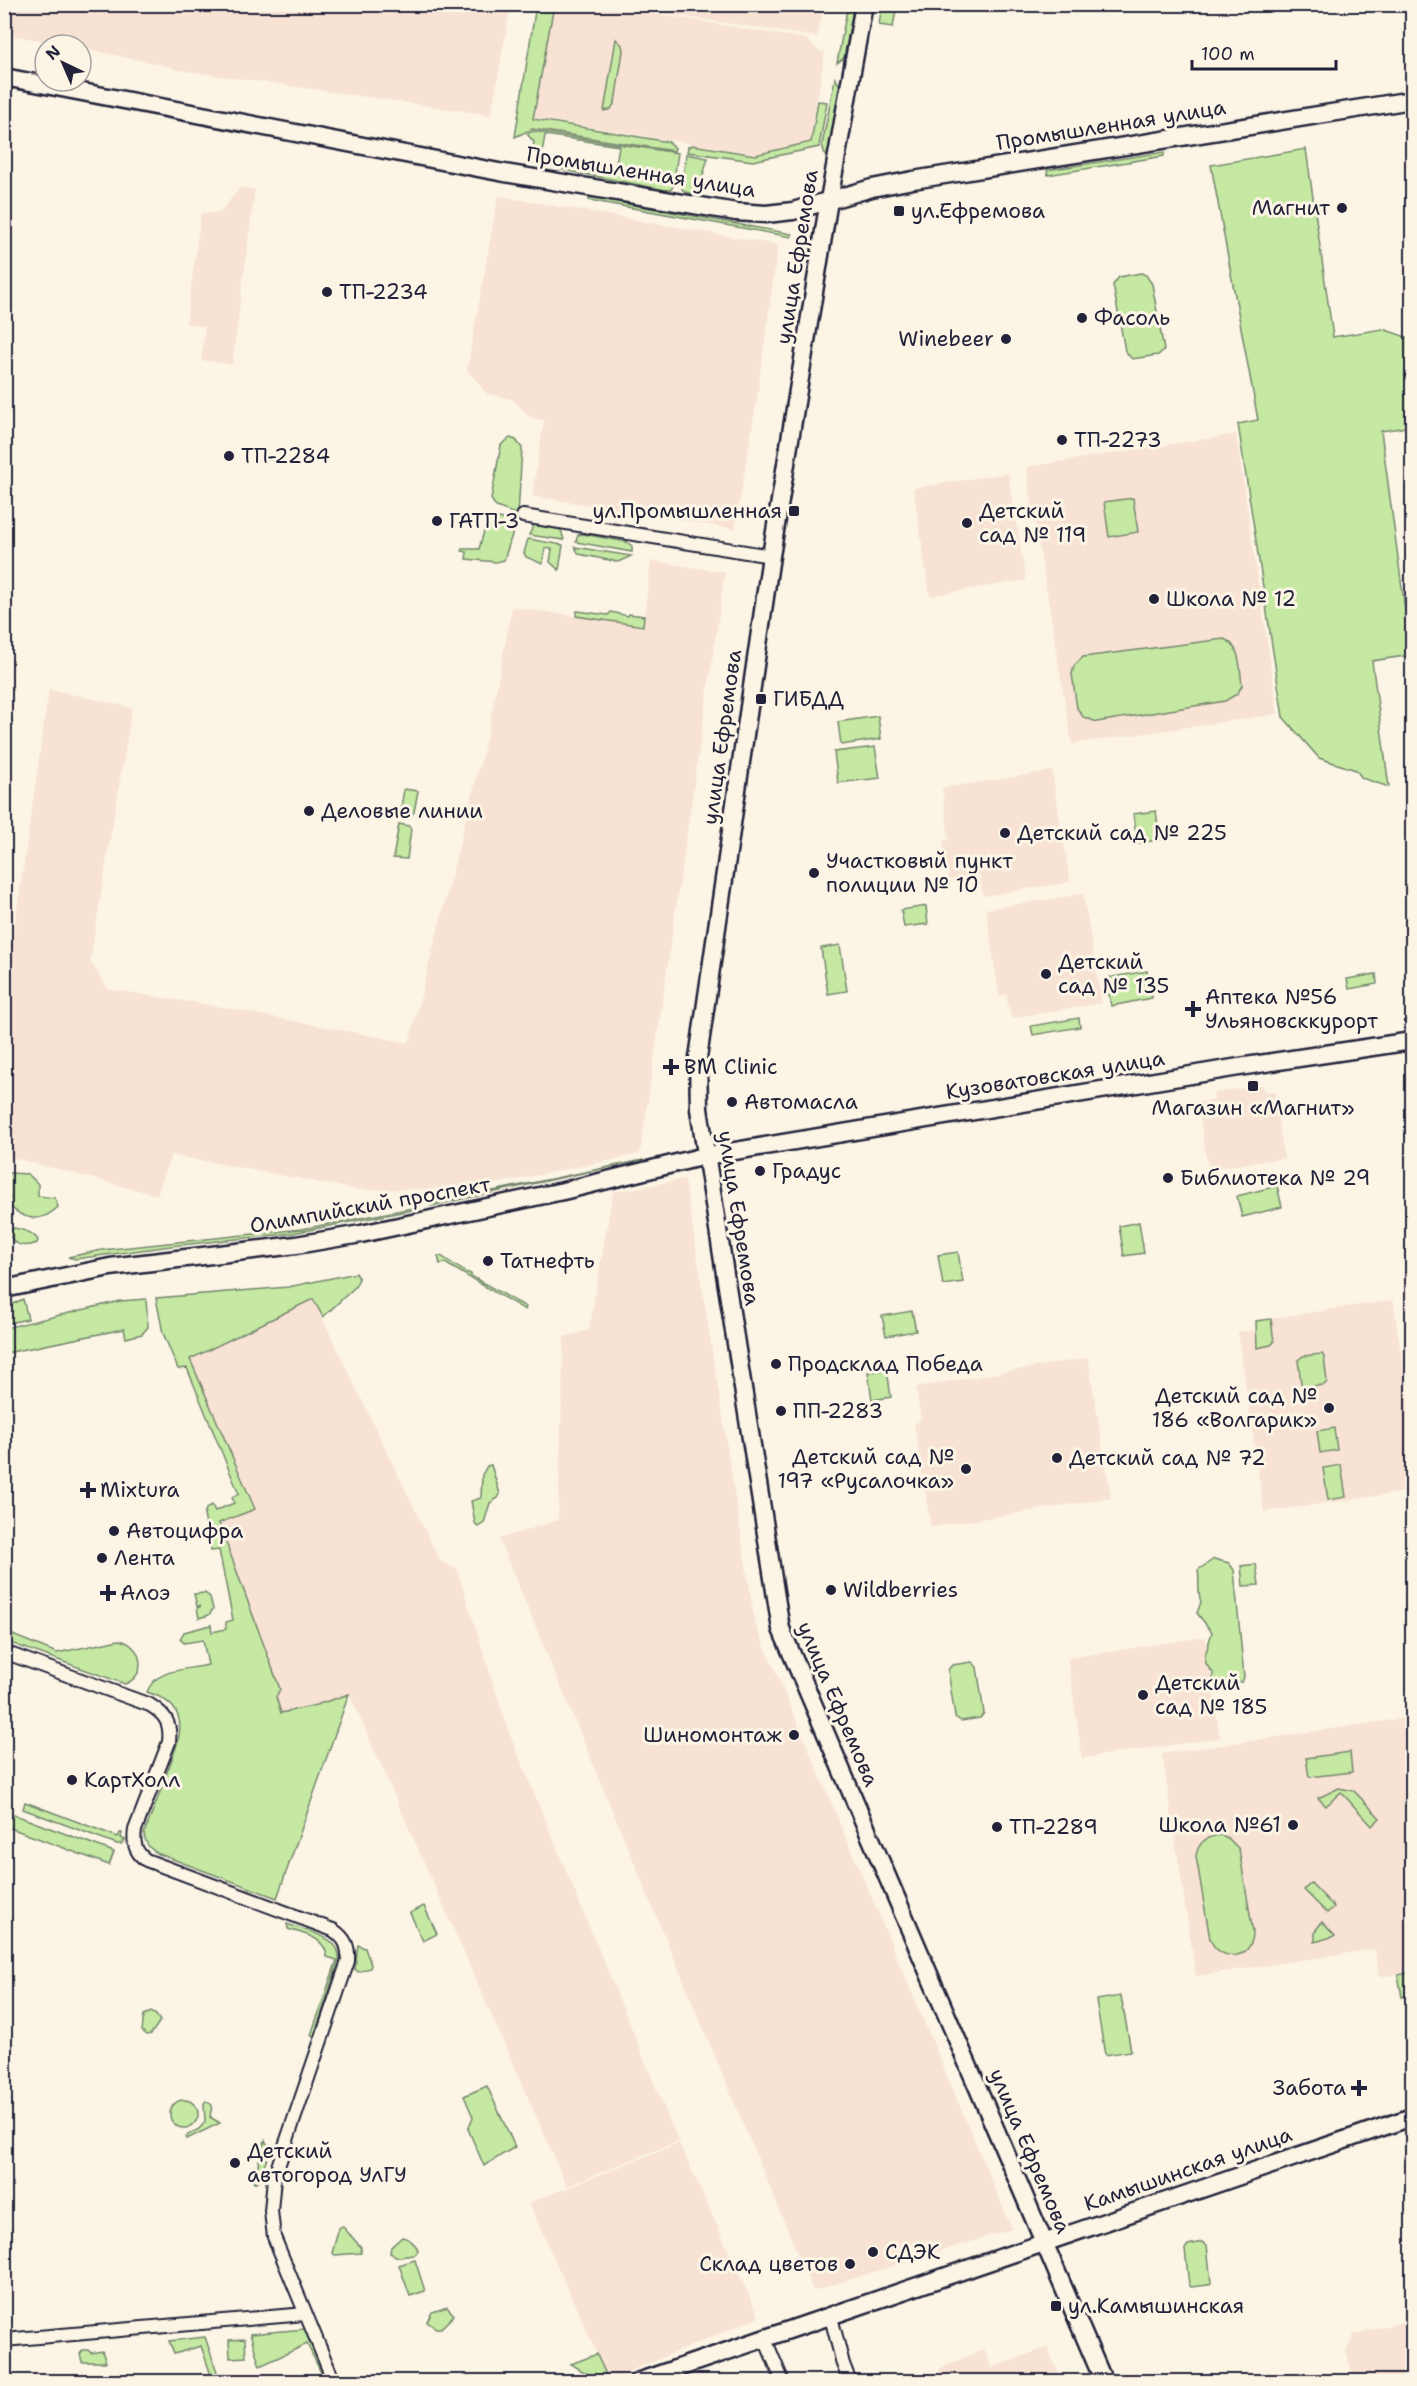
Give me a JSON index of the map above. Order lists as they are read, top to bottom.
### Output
{
  "streets": {
    "street": [
      "Промышленная улица",
      "улица Ефремова",
      "Кузоватовская улица",
      "Олимпийский проспект",
      "Камышинская улица"
    ]
  },
  "crossings": [
    ["Промышленная улица", "улица Ефремова"],
    ["улица Ефремова", "Кузоватовская улица"],
    ["улица Ефремова", "Олимпийский проспект"],
    ["улица Ефремова", "Камышинская улица"],
    ["Кузоватовская улица", "Олимпийский проспект"]
  ],
  "places": {
    "other": [
      "Магнит",
      "ТП-2234",
      "Фасоль",
      "Winebeer",
      "ТП-2273",
      "ТП-2284",
      "ГАТП-3",
      "Детский сад № 119",
      "Школа № 12",
      "Деловые линии",
      "Детский сад № 225",
      "Участковый пункт полиции № 10",
      "Детский сад № 135",
      "Автомасла",
      "Градус",
      "Библиотека № 29",
      "Татнефть",
      "Продсклад Победа",
      "Детский сад № 186 «Волгарик»",
      "ПП-2283",
      "Детский сад № 72",
      "Детский сад № 197 «Русалочка»",
      "Автоцифра",
      "Лента",
      "Wildberries",
      "Детский сад № 185",
      "Шиномонтаж",
      "КартХолл",
      "Школа №61",
      "ТП-2289",
      "Детский автогород УлГУ",
      "СДЭК",
      "Склад цветов"
    ],
    "transit": [
      "ул.Ефремова",
      "ул.Промышленная",
      "ГИБДД",
      "Магазин «Магнит»",
      "ул.Камышинская"
    ],
    "health": [
      "Аптека №56 Ульяновсккурорт",
      "BM Clinic",
      "Mixtura",
      "Алоэ",
      "Забота"
    ]
  },
  "scale_bar": "100 m",
  "north": "top left"
}
